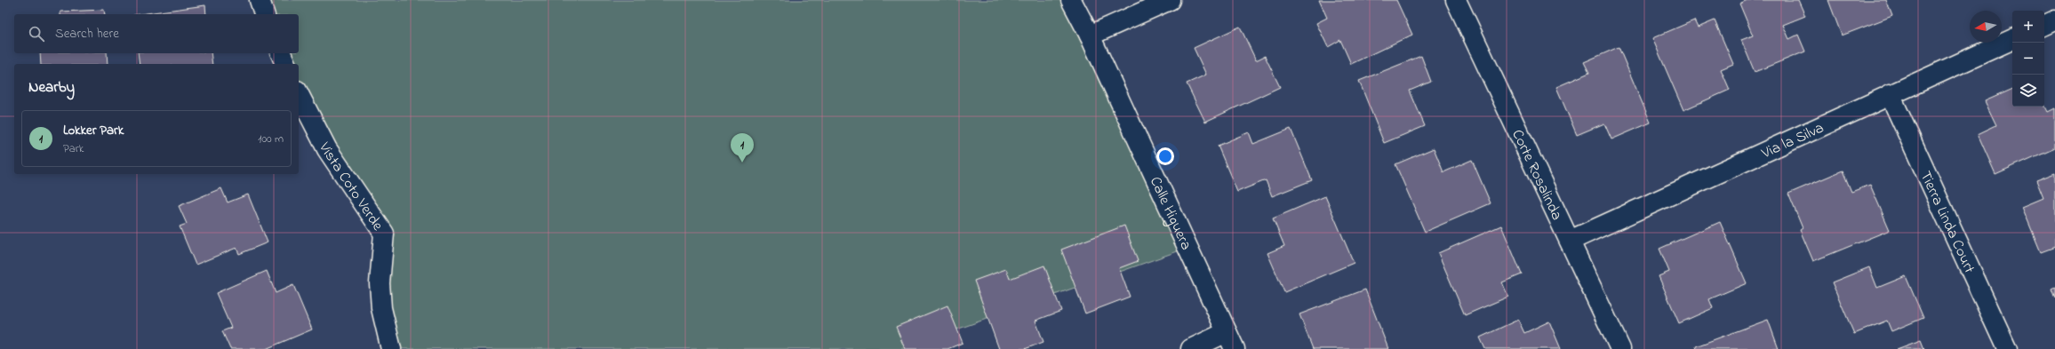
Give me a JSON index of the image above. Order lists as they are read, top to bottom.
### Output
{
  "streets": {
    "street": [
      "Via la Silva",
      "Corte Rosalinda",
      "Vista Coto Verde",
      "Calle Higuera",
      "Tierra Linda Court"
    ]
  },
  "crossings": [
    ["Via la Silva", "Corte Rosalinda"],
    ["Via la Silva", "Tierra Linda Court"]
  ],
  "north": "left",
  "page": {
    "map_buttons": ["+", "−"],
    "search": "Search here",
    "heading": "Nearby",
    "list": [
      {
        "mark": "1",
        "name": "Lokker Park",
        "note": "Park",
        "value": "100 m"
      }
    ],
    "pins": "1"
  }
}
